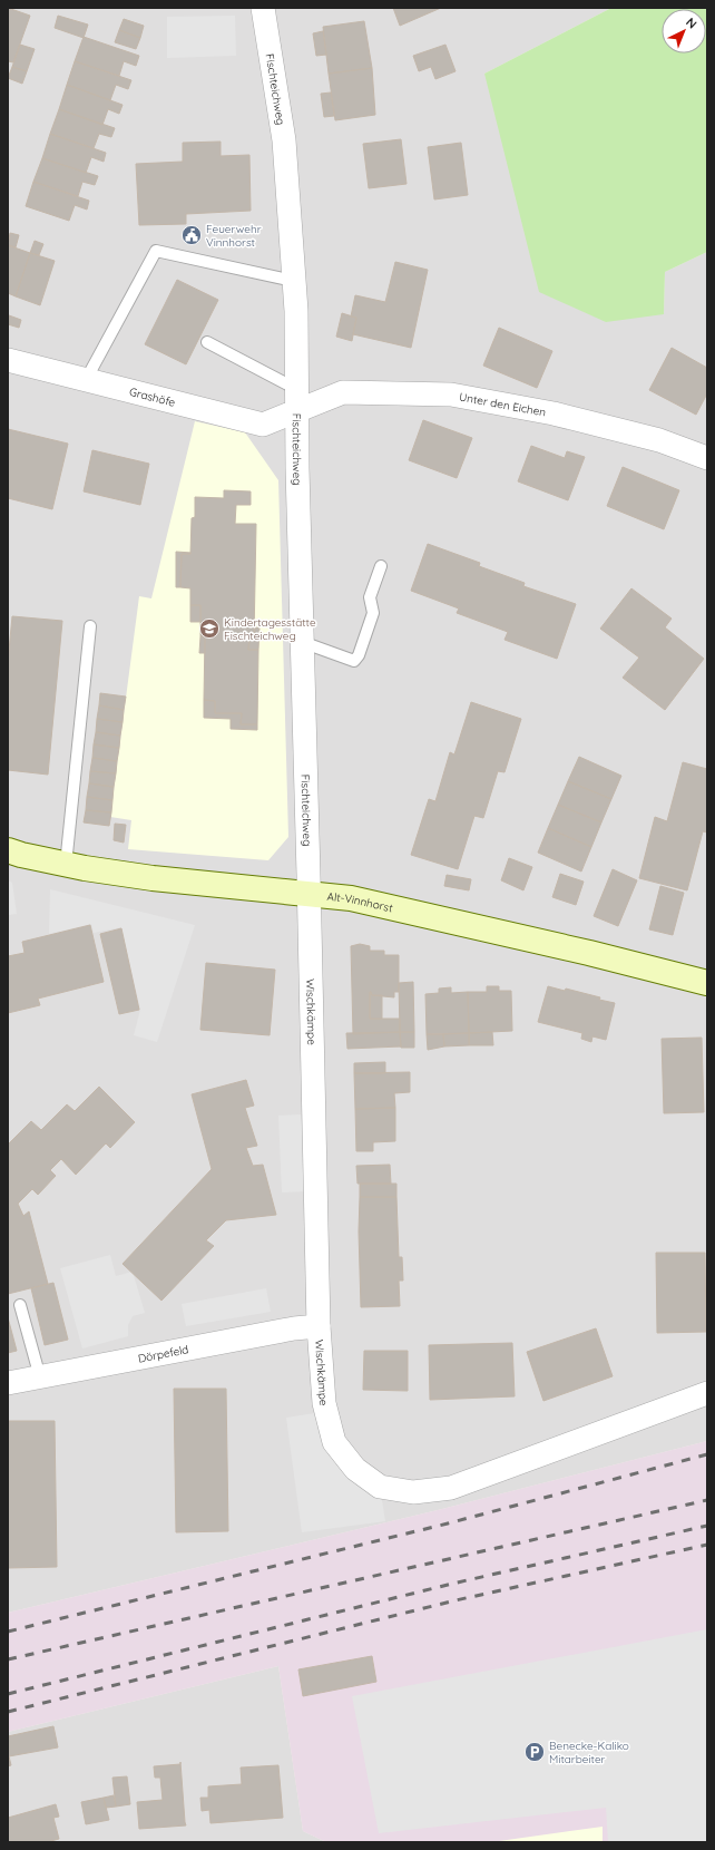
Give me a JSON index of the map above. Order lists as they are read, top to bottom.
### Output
{
  "streets": {
    "street": [
      "Fischteichweg",
      "Grashöfe",
      "Unter den Eichen",
      "Alt-Vinnhorst",
      "Wischkämpe",
      "Dörpefeld"
    ]
  },
  "crossings": [
    ["Fischteichweg", "Grashöfe"],
    ["Fischteichweg", "Unter den Eichen"],
    ["Fischteichweg", "Alt-Vinnhorst"],
    ["Fischteichweg", "Wischkämpe"],
    ["Grashöfe", "Unter den Eichen"],
    ["Alt-Vinnhorst", "Wischkämpe"],
    ["Wischkämpe", "Dörpefeld"]
  ],
  "places": {
    "public building": ["Feuerwehr Vinnhorst"],
    "school or university": ["Kindertagesstätte Fischteichweg"],
    "parking": ["Benecke-Kaliko Mitarbeiter"]
  },
  "north": "top right"
}
